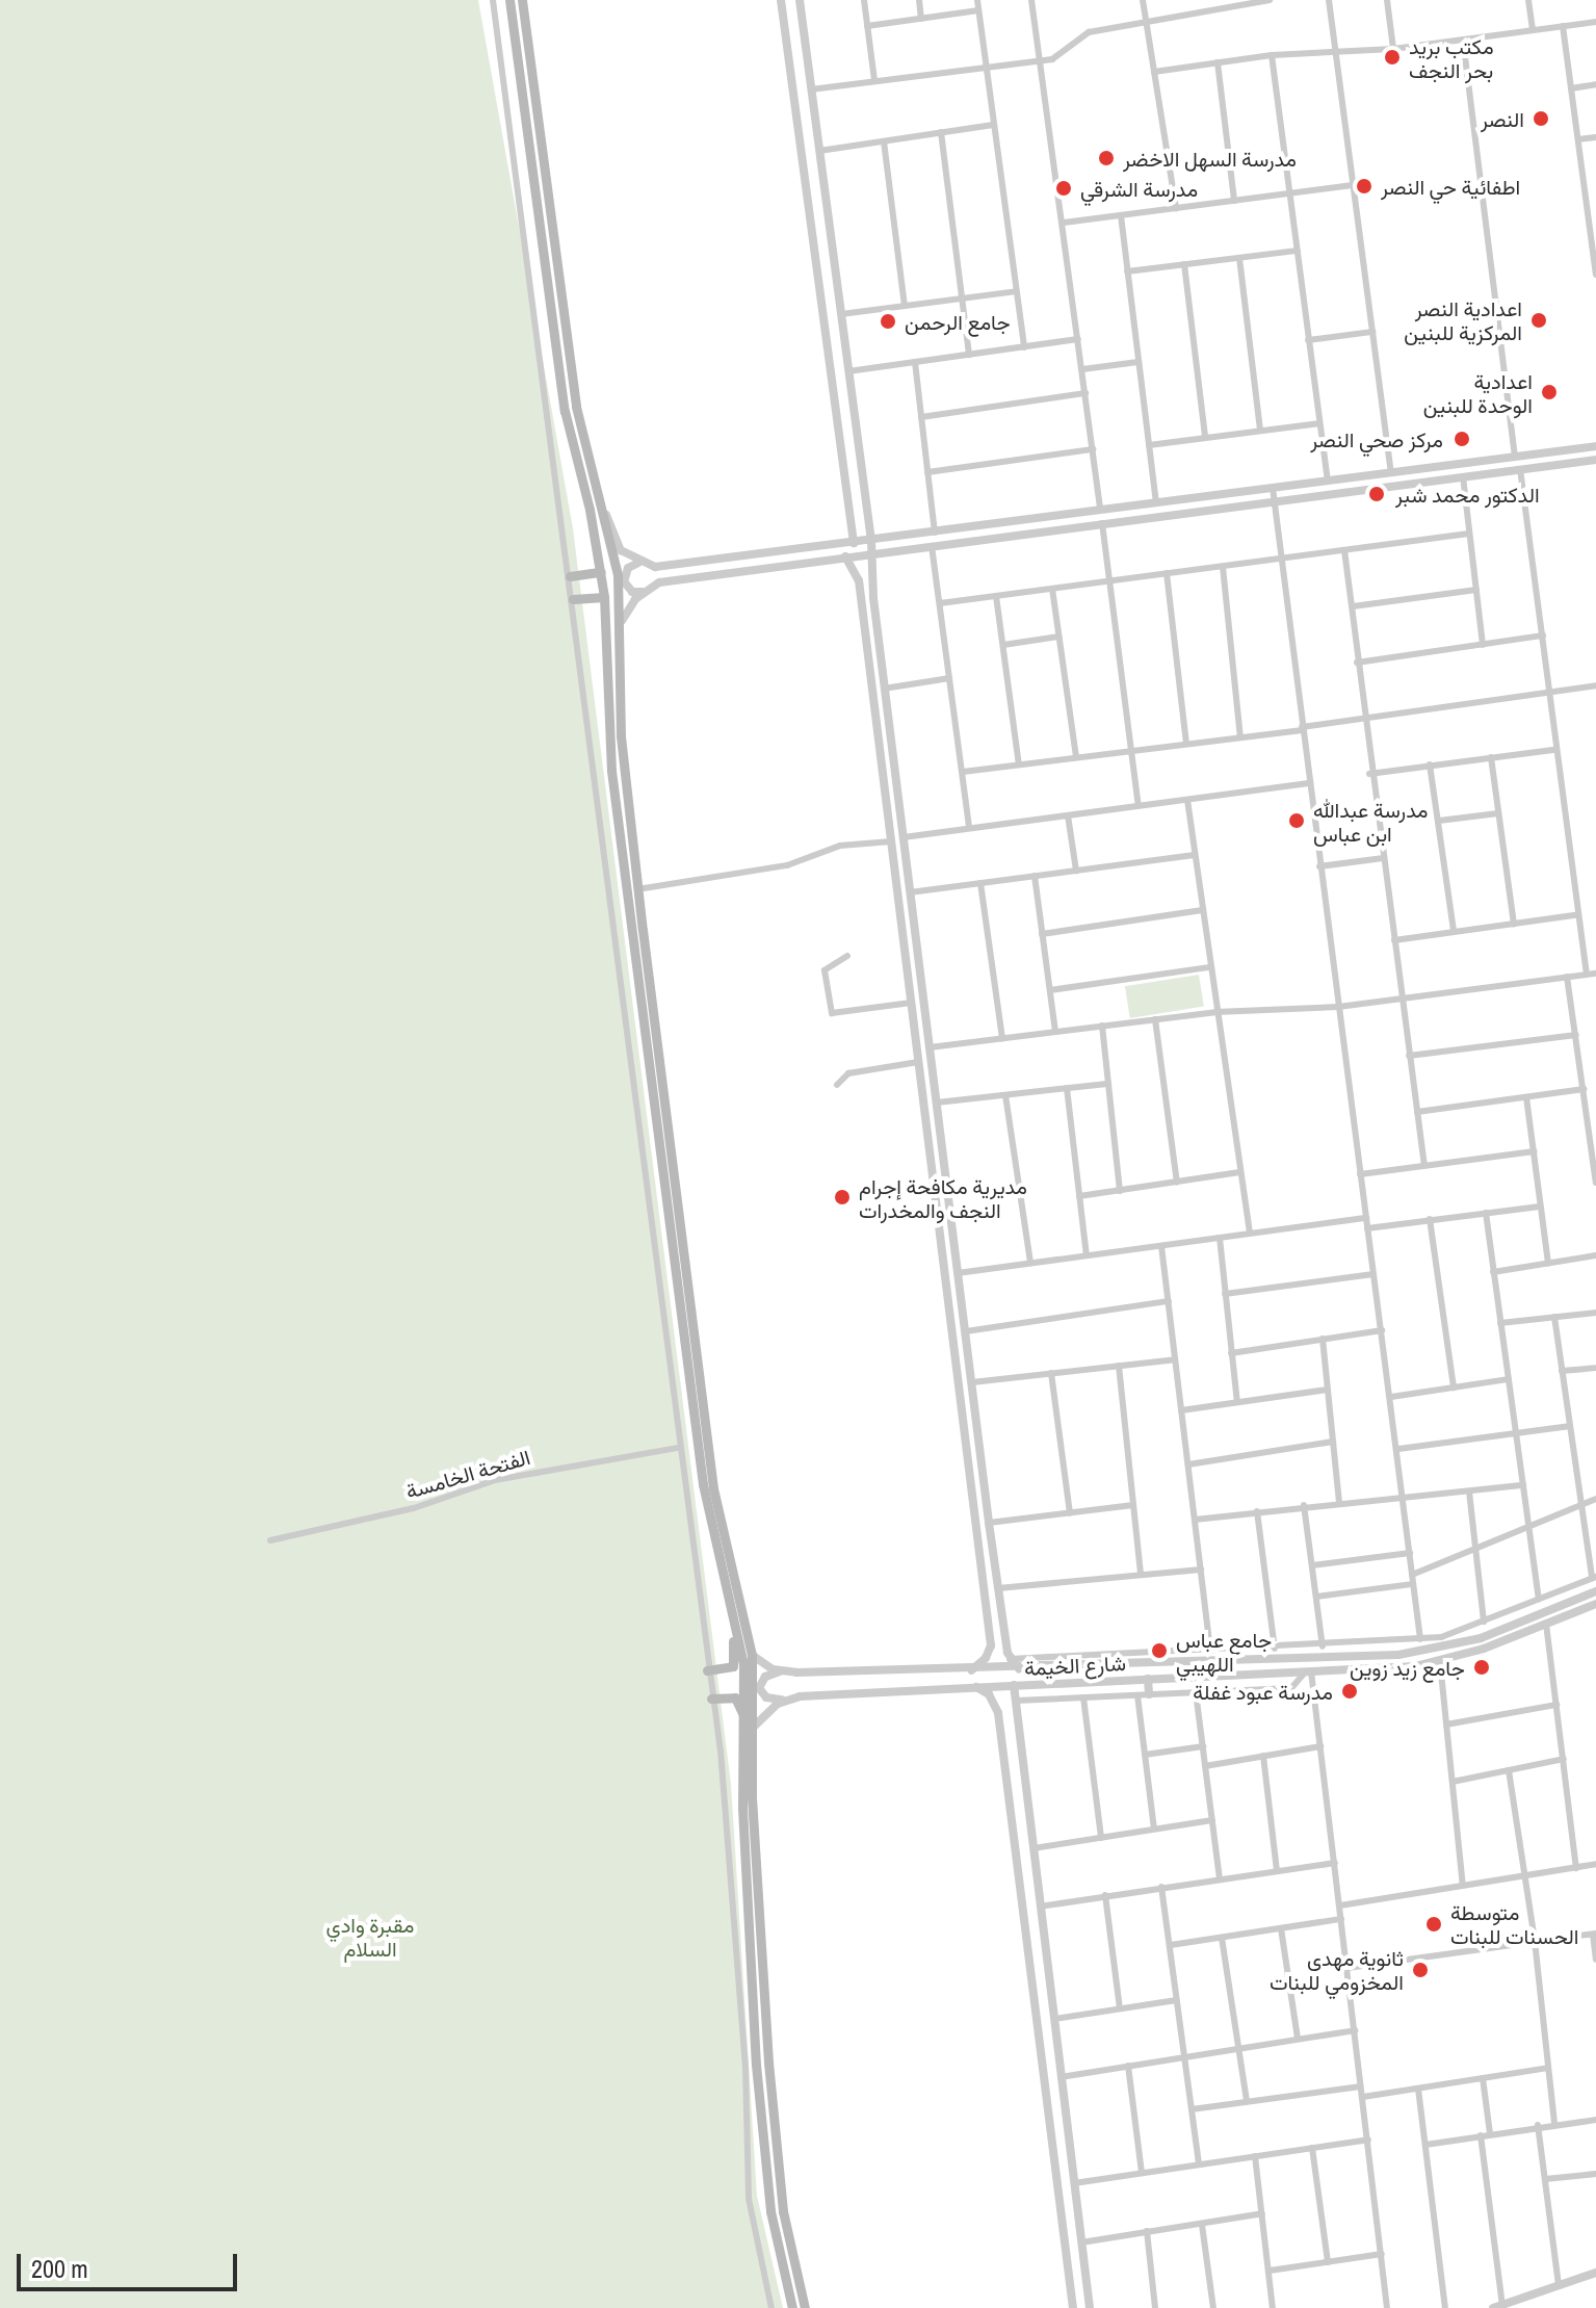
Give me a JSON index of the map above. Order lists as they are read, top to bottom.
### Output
{
  "streets": {
    "street": ["الفتحة الخامسة", "شارع الخيمة"]
  },
  "parks": ["مقبرة وادي السلام"],
  "places": [
    "مكتب بريد بحر النجف",
    "النصر",
    "مدرسة السهل الاخضر",
    "اطفائية حي النصر",
    "مدرسة الشرقي",
    "اعدادية النصر المركزية للبنين",
    "جامع الرحمن",
    "اعدادية الوحدة للبنين",
    "مركز صحي النصر",
    "الدكتور محمد شبر",
    "مدرسة عبدالله ابن عباس",
    "مديرية مكافحة إجرام النجف والمخدرات",
    "جامع عباس اللهيبي",
    "جامع زيد زوين",
    "مدرسة عبود غفلة",
    "متوسطة الحسنات للبنات",
    "ثانوية مهدي المخزومي للبنات"
  ],
  "scale_bar": "200 m"
}
